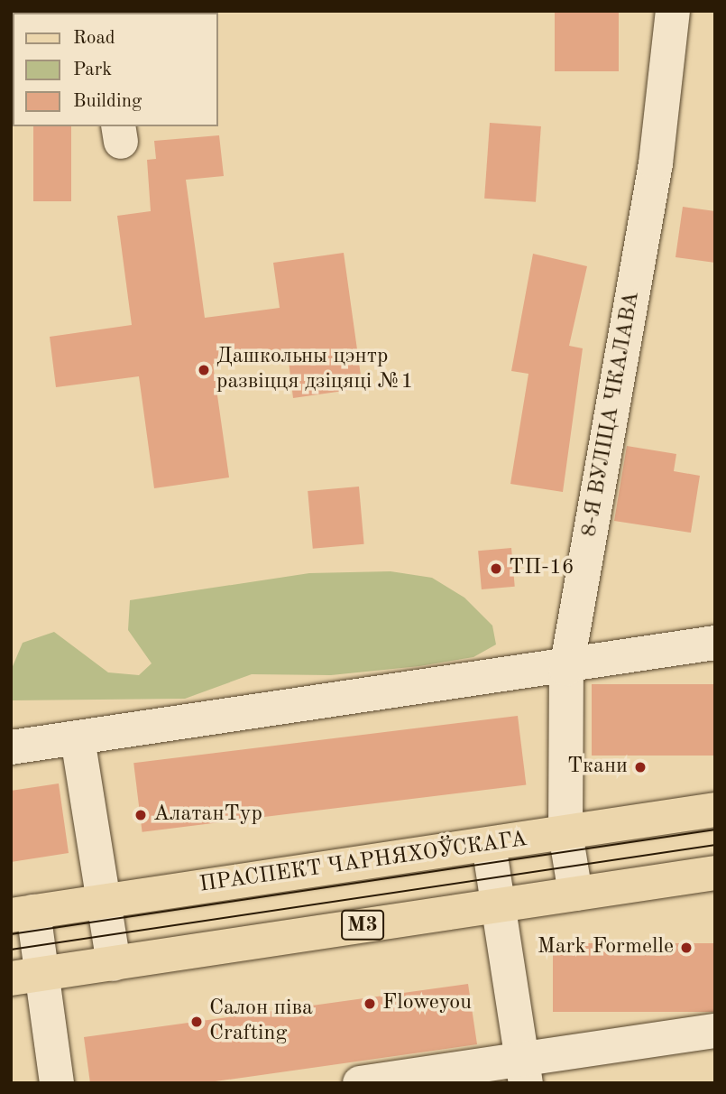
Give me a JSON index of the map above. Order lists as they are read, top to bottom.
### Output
{
  "streets": {
    "main road": ["ПРАСПЕКТ ЧАРНЯХОЎСКАГА", "М3"],
    "street": ["8-Я ВУЛІЦА ЧКАЛАВА"]
  },
  "crossings": [
    ["8-Я ВУЛІЦА ЧКАЛАВА", "ПРАСПЕКТ ЧАРНЯХОЎСКАГА"],
    ["8-Я ВУЛІЦА ЧКАЛАВА", "М3"]
  ],
  "places": [
    "Дашкольны цэнтр развіцця дзіцяці №1",
    "ТП-16",
    "Ткани",
    "АлатанТур",
    "Mark Formelle",
    "Floweyou",
    "Салон піва Crafting"
  ],
  "legend": ["Road", "Park", "Building"]
}
